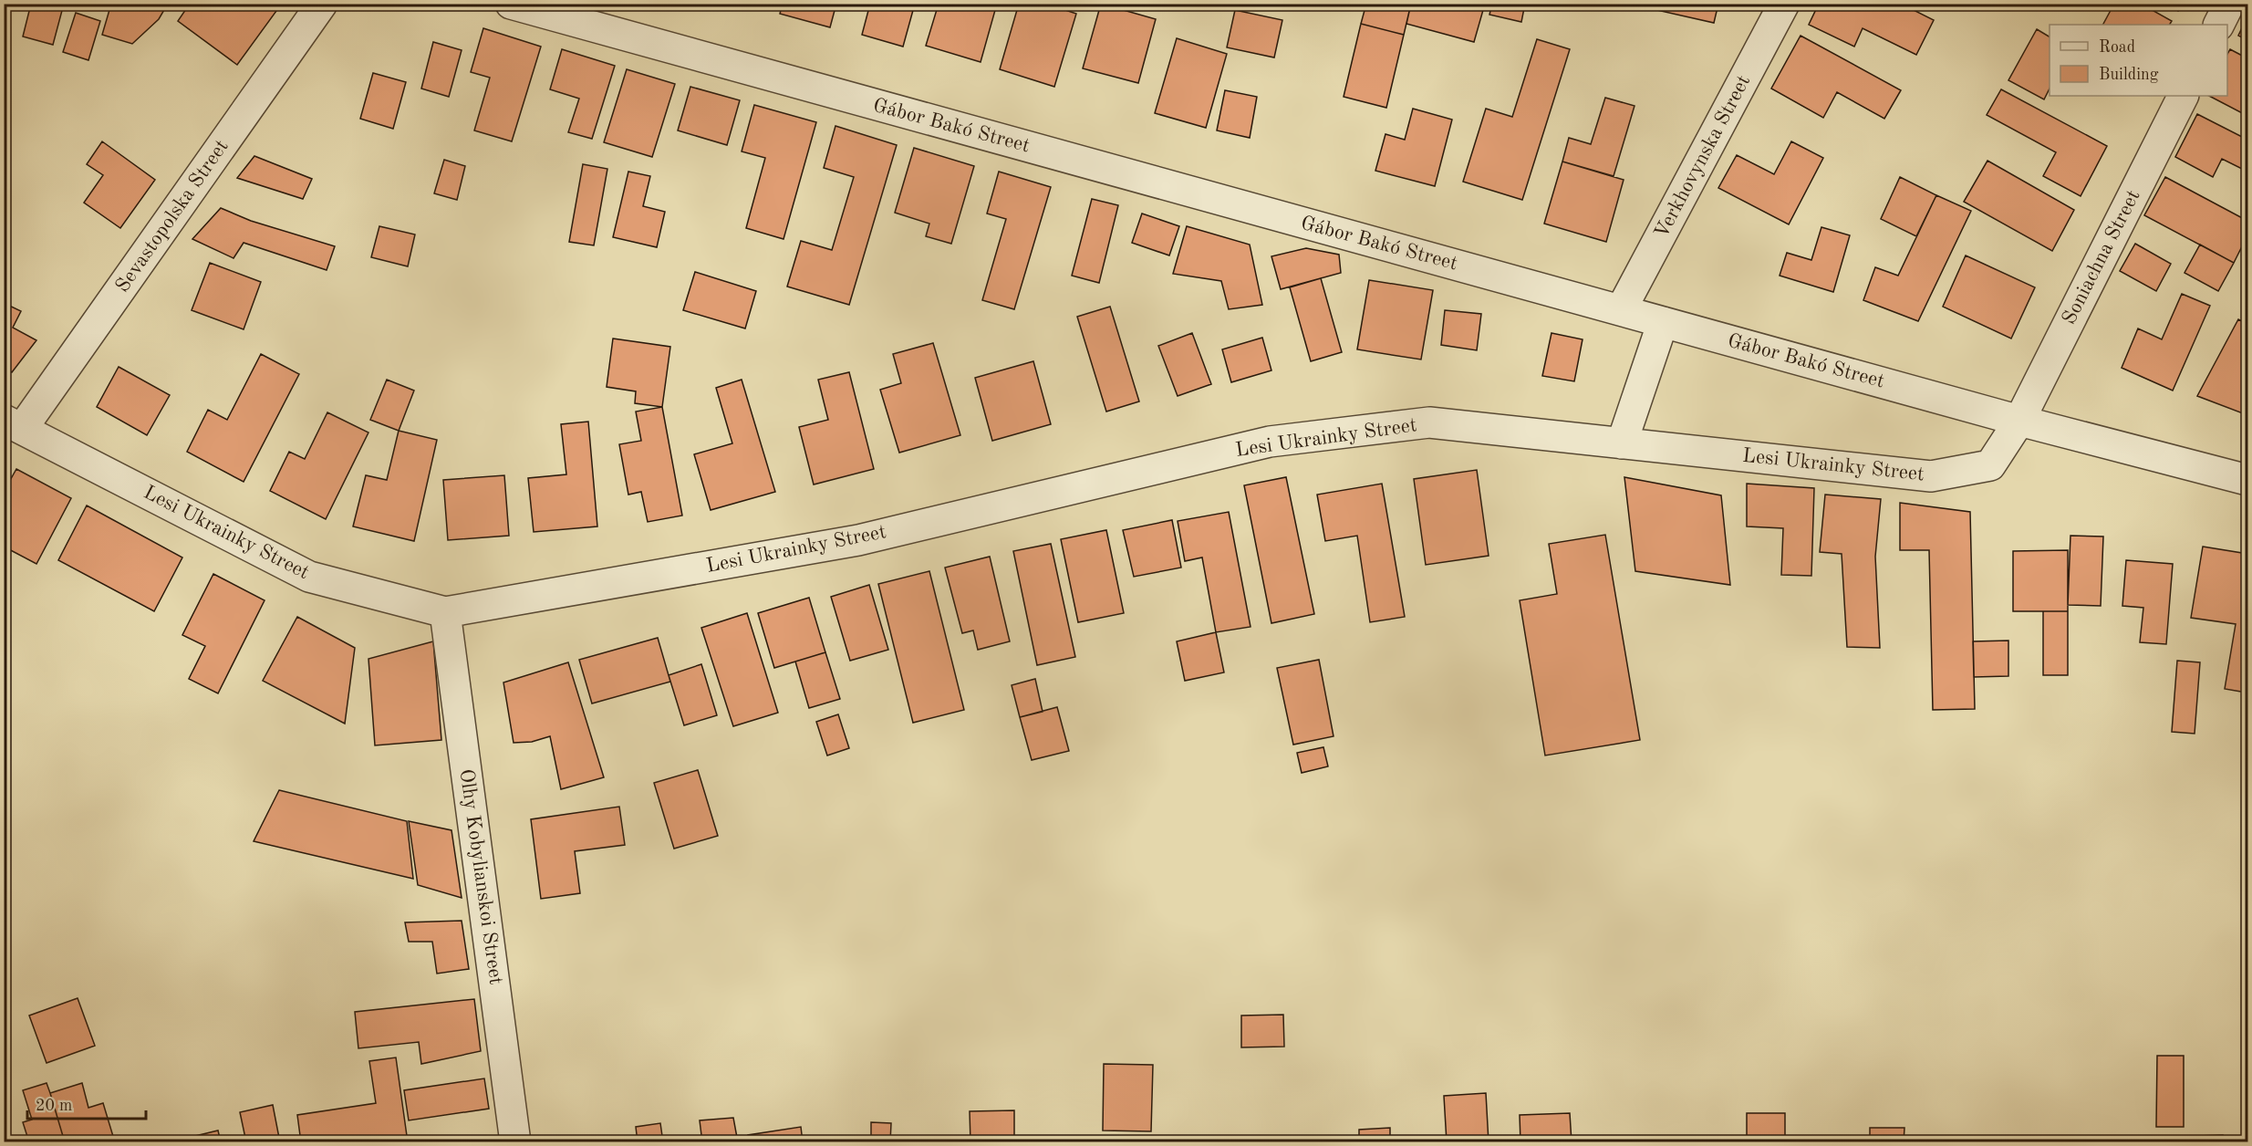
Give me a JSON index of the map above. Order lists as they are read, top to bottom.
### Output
{
  "streets": {
    "street": [
      "Gábor Bakó Street",
      "Verkhovynska Street",
      "Sevastopolska Street",
      "Soniachna Street",
      "Lesi Ukrainky Street",
      "Olhy Kobylianskoi Street"
    ]
  },
  "crossings": [
    ["Gábor Bakó Street", "Verkhovynska Street"],
    ["Gábor Bakó Street", "Soniachna Street"],
    ["Gábor Bakó Street", "Lesi Ukrainky Street"],
    ["Sevastopolska Street", "Lesi Ukrainky Street"],
    ["Soniachna Street", "Lesi Ukrainky Street"],
    ["Lesi Ukrainky Street", "Olhy Kobylianskoi Street"]
  ],
  "legend": ["Road", "Building"],
  "scale_bar": "20 m"
}
